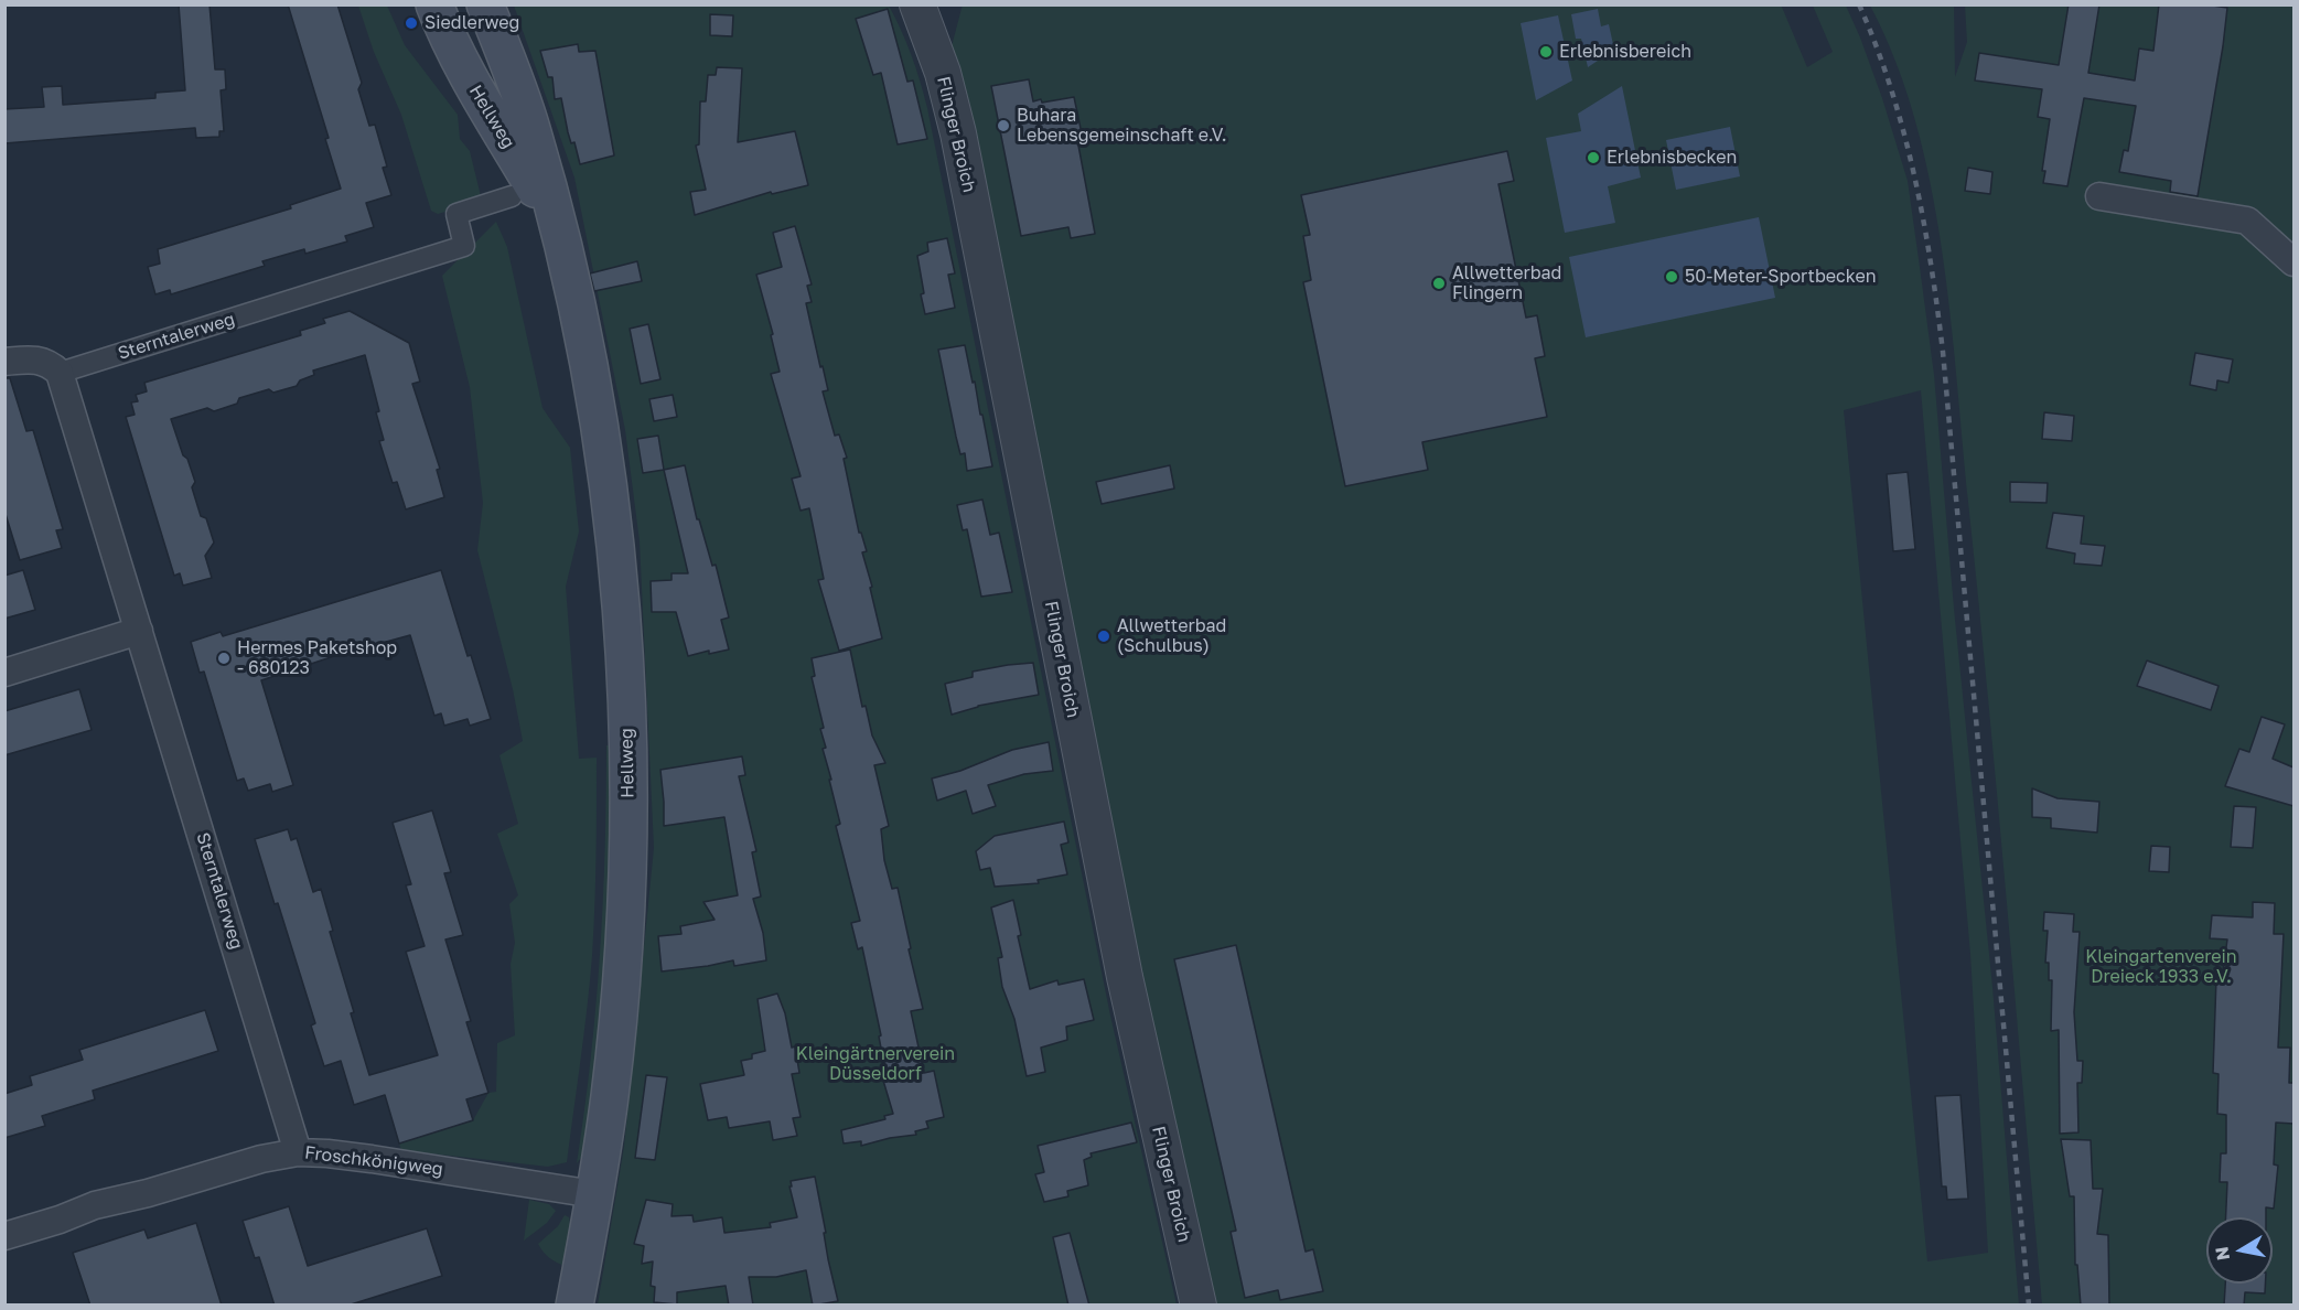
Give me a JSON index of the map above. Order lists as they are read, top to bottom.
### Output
{
  "streets": {
    "main road": ["Hellweg"],
    "street": ["Flinger Broich", "Sterntalerweg", "Froschkönigweg"]
  },
  "crossings": [
    ["Hellweg", "Froschkönigweg"],
    ["Sterntalerweg", "Froschkönigweg"]
  ],
  "parks": ["Kleingartenverein Dreieck 1933 e.V.", "Kleingärtnerverein Düsseldorf"],
  "places": [
    "Siedlerweg",
    "Erlebnisbereich",
    "Buhara Lebensgemeinschaft e.V.",
    "Erlebnisbecken",
    "50-Meter-Sportbecken",
    "Allwetterbad Flingern",
    "Allwetterbad (Schulbus)",
    "Hermes Paketshop - 680123"
  ],
  "north": "left"
}
